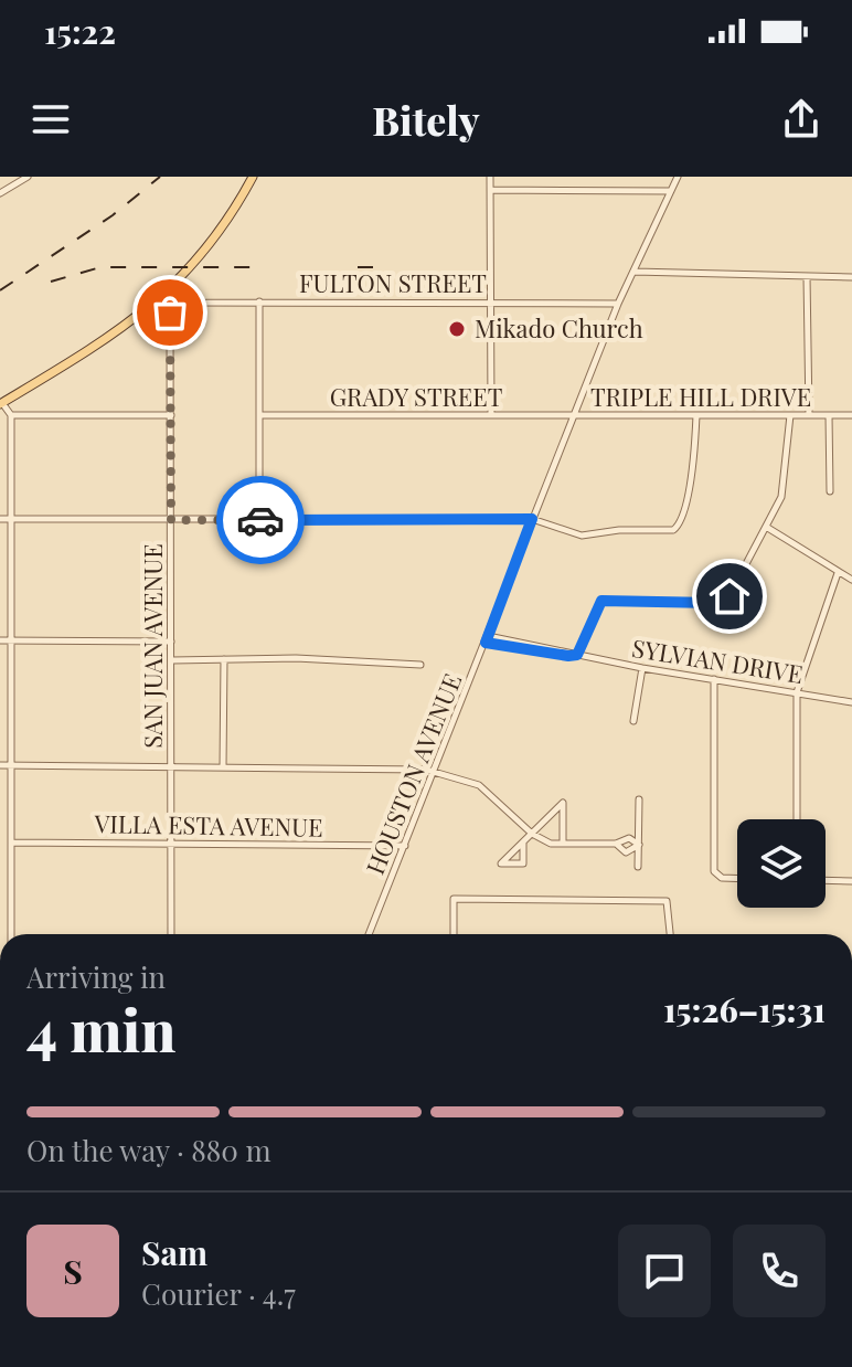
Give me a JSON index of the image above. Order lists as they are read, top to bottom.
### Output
{
  "streets": {
    "street": [
      "FULTON STREET",
      "GRADY STREET",
      "TRIPLE HILL DRIVE",
      "SAN JUAN AVENUE",
      "SYLVIAN DRIVE",
      "HOUSTON AVENUE",
      "VILLA ESTA AVENUE"
    ]
  },
  "crossings": [
    ["FULTON STREET", "HOUSTON AVENUE"],
    ["GRADY STREET", "TRIPLE HILL DRIVE"],
    ["GRADY STREET", "HOUSTON AVENUE"],
    ["TRIPLE HILL DRIVE", "HOUSTON AVENUE"],
    ["SAN JUAN AVENUE", "VILLA ESTA AVENUE"],
    ["SYLVIAN DRIVE", "HOUSTON AVENUE"],
    ["HOUSTON AVENUE", "VILLA ESTA AVENUE"]
  ],
  "places": ["Mikado Church"],
  "page": {
    "status": "15:22",
    "header": "Bitely",
    "heading": ["4 min", "Arriving in", "15:26–15:31"],
    "panel": ["Sam", "Courier · 4.7"],
    "bar": "On the way · 880 m",
    "round": "S"
  }
}
